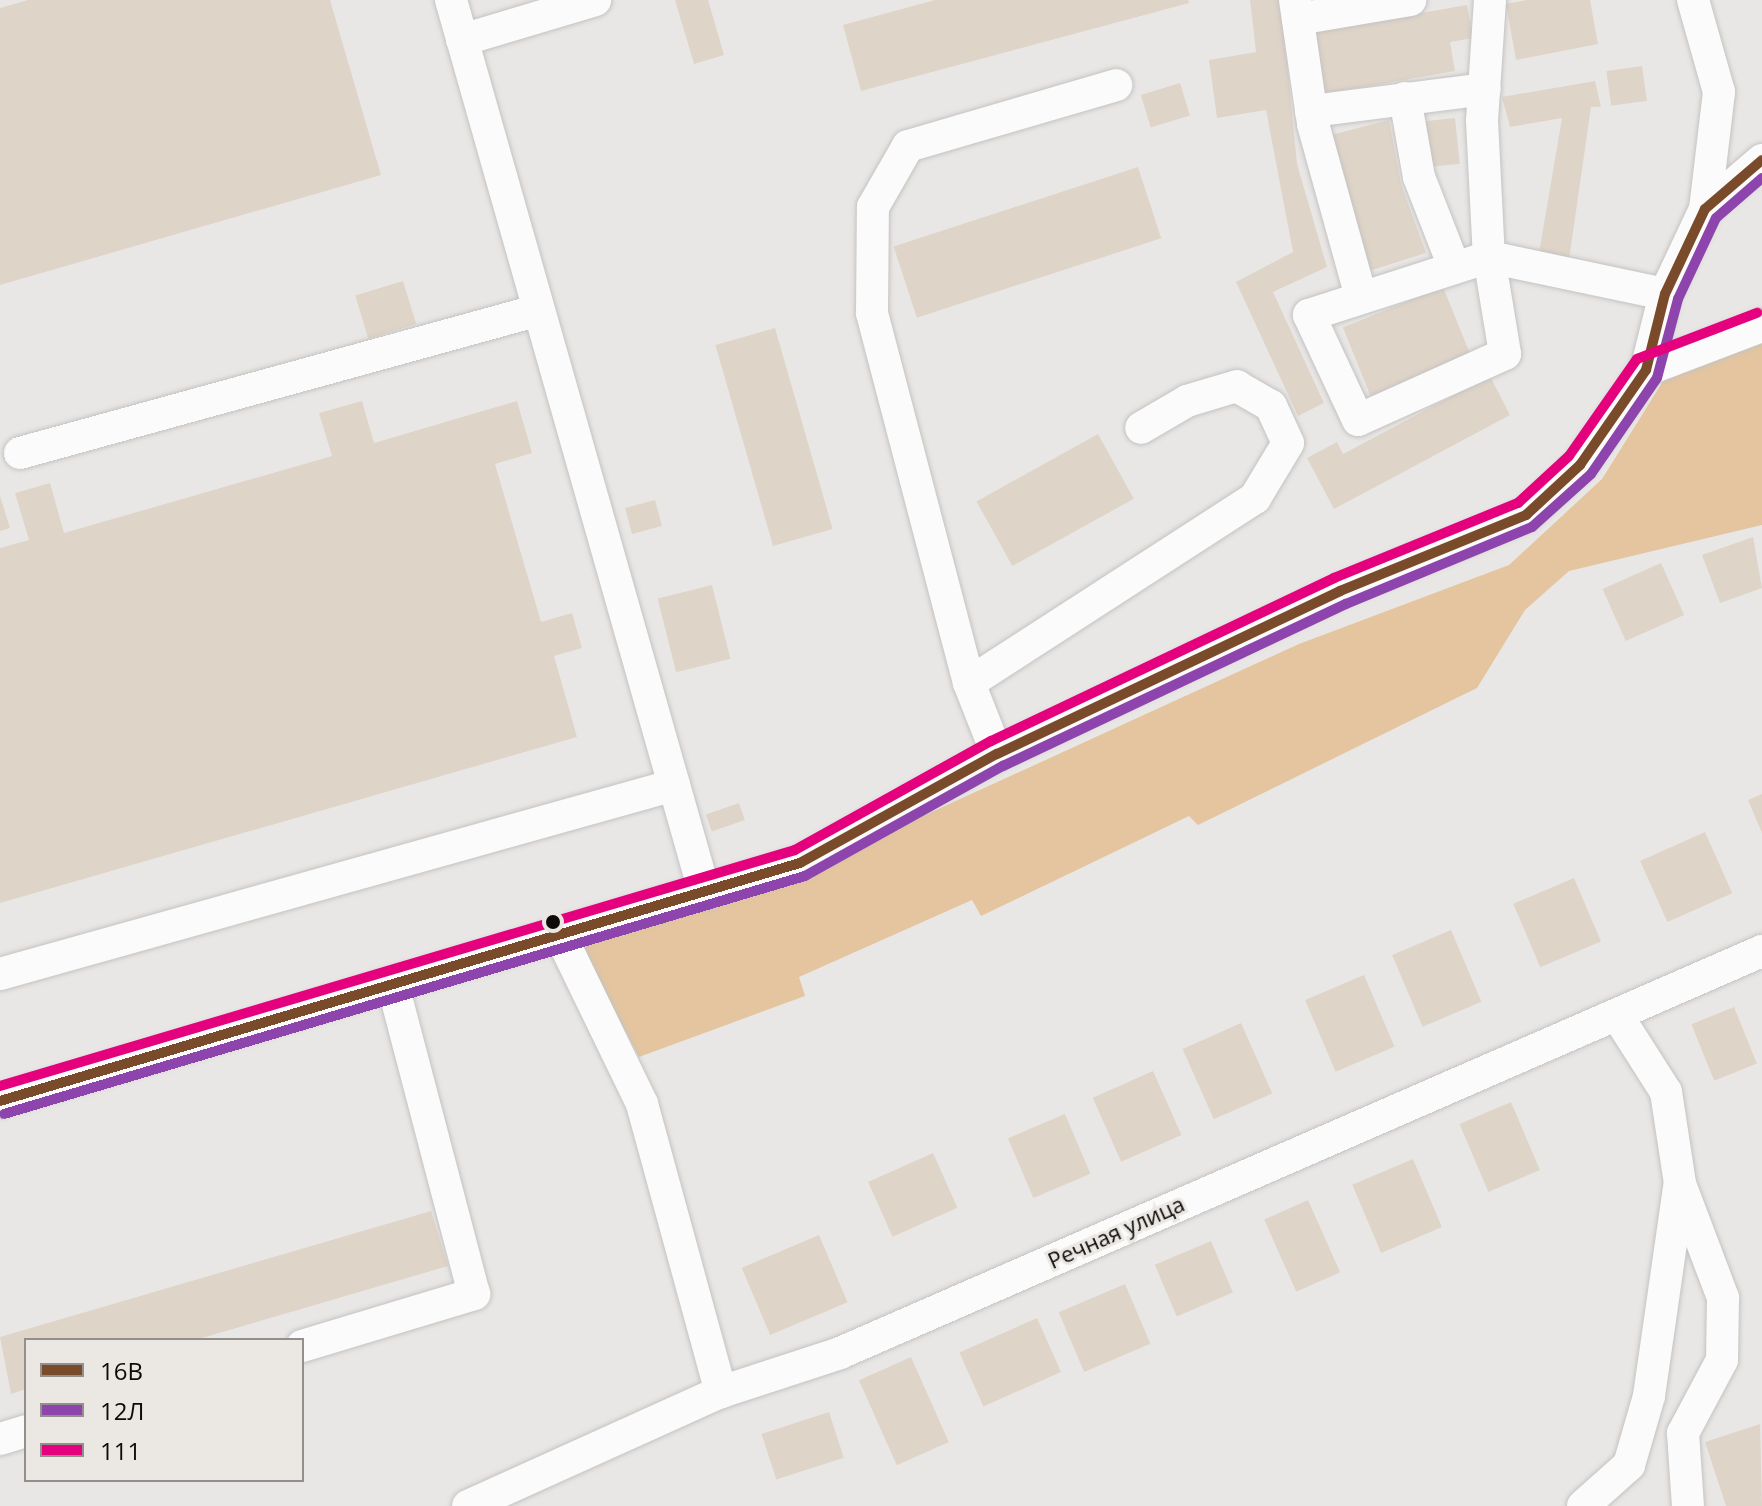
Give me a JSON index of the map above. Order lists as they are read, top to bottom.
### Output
{
  "streets": {
    "street": ["Речная улица"]
  },
  "lines": ["transit line 16В", "transit line 12Л", "transit line 111"],
  "legend": ["16В", "12Л", "111"]
}
